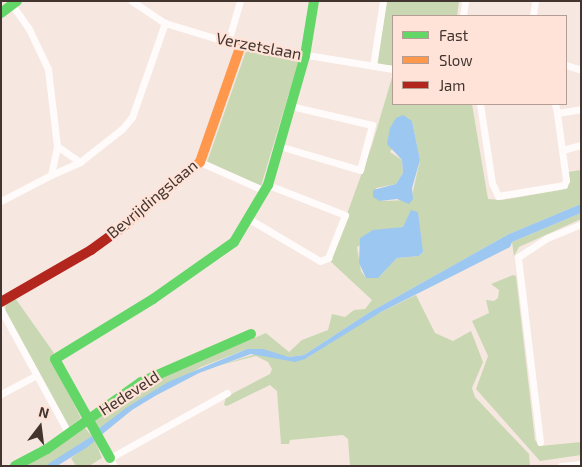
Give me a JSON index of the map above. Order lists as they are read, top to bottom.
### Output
{
  "streets": {
    "street": ["Verzetslaan", "Bevrijdingslaan", "Hedeveld"]
  },
  "crossings": [
    ["Verzetslaan", "Bevrijdingslaan"]
  ],
  "legend": ["Fast", "Slow", "Jam"],
  "north": "top"
}
